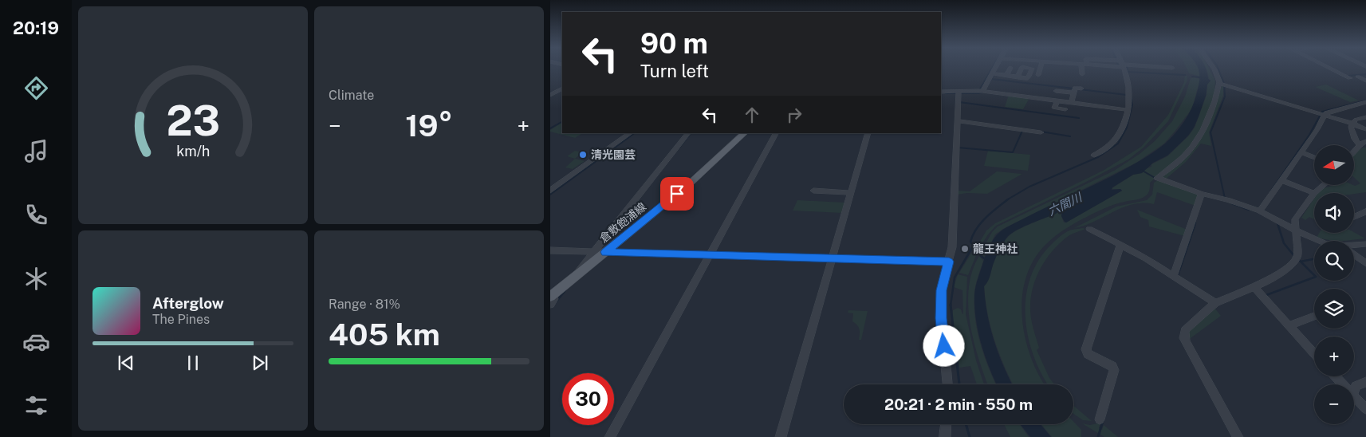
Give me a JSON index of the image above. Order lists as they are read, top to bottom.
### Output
{
  "streets": {
    "main road": ["倉敷飽浦線"]
  },
  "water": ["六間川"],
  "places": ["清光園芸", "龍王神社"],
  "north": "left",
  "page": {
    "tabs": "20:19",
    "tile": [
      "Climate",
      ["Range · 81%", "405 km"]
    ],
    "turn": ["90 m", "Turn left"],
    "heat": ["−", "19°", "+"],
    "map_buttons": ["+", "−"],
    "song": ["Afterglow", "The Pines"],
    "limit": "30",
    "trip": "20:21 · 2 min · 550 m",
    "gauge": ["23", "km/h"]
  }
}
